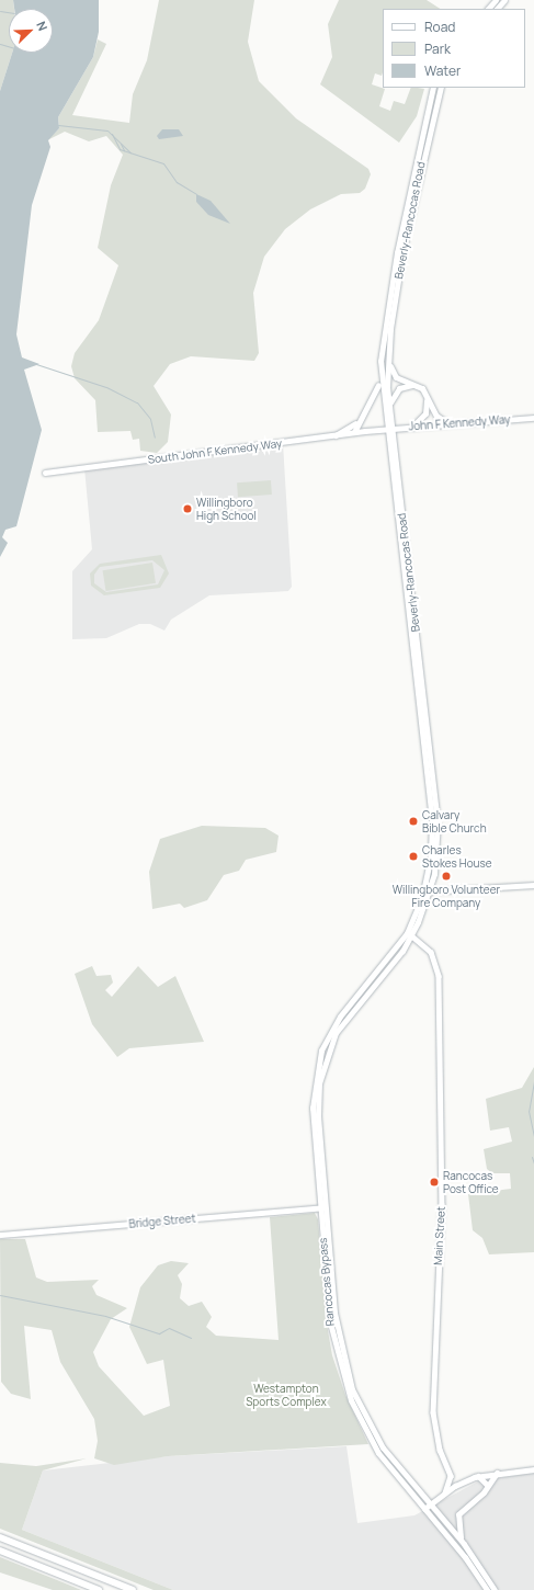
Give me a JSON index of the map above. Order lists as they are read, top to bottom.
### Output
{
  "streets": {
    "main road": ["Beverly-Rancocas Road", "Rancocas Bypass"],
    "street": [
      "John F Kennedy Way",
      "South John F Kennedy Way",
      "Bridge Street",
      "Main Street"
    ]
  },
  "crossings": [
    ["Beverly-Rancocas Road", "John F Kennedy Way"],
    ["Beverly-Rancocas Road", "South John F Kennedy Way"],
    ["Beverly-Rancocas Road", "Main Street"],
    ["Beverly-Rancocas Road", "Rancocas Bypass"],
    ["John F Kennedy Way", "South John F Kennedy Way"],
    ["Bridge Street", "Rancocas Bypass"]
  ],
  "parks": ["Westampton Sports Complex"],
  "places": [
    "Willingboro High School",
    "Calvary Bible Church",
    "Charles Stokes House",
    "Willingboro Volunteer Fire Company",
    "Rancocas Post Office"
  ],
  "legend": ["Road", "Park", "Water"],
  "north": "top right"
}
